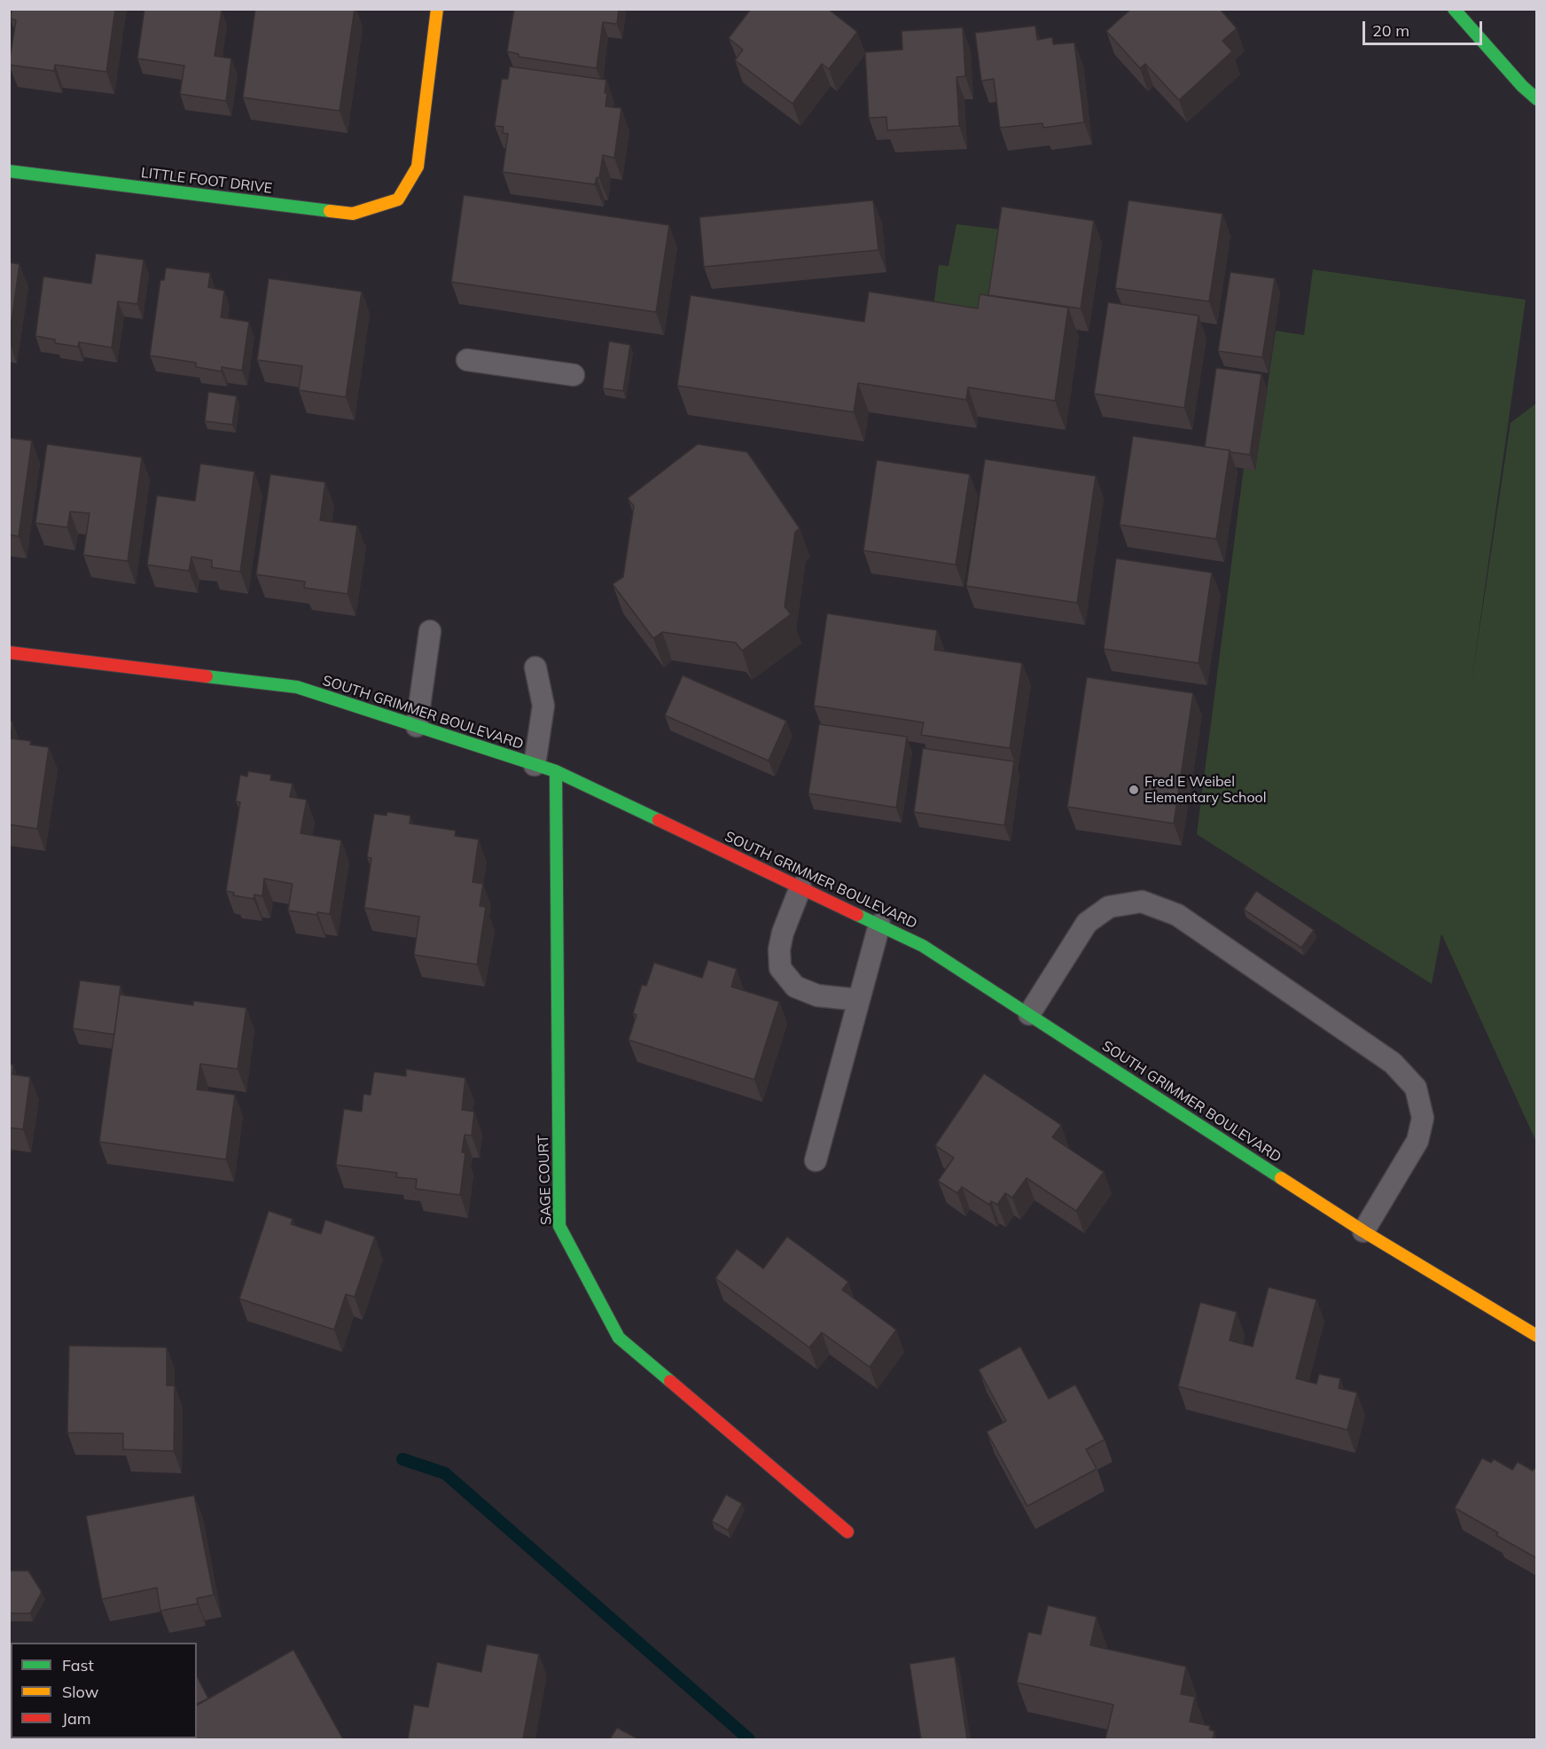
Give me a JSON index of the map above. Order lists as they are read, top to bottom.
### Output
{
  "streets": {
    "street": ["LITTLE FOOT DRIVE", "SOUTH GRIMMER BOULEVARD", "SAGE COURT"]
  },
  "crossings": [
    ["SOUTH GRIMMER BOULEVARD", "SAGE COURT"]
  ],
  "places": ["Fred E Weibel Elementary School"],
  "legend": ["Fast", "Slow", "Jam"],
  "scale_bar": "20 m"
}
